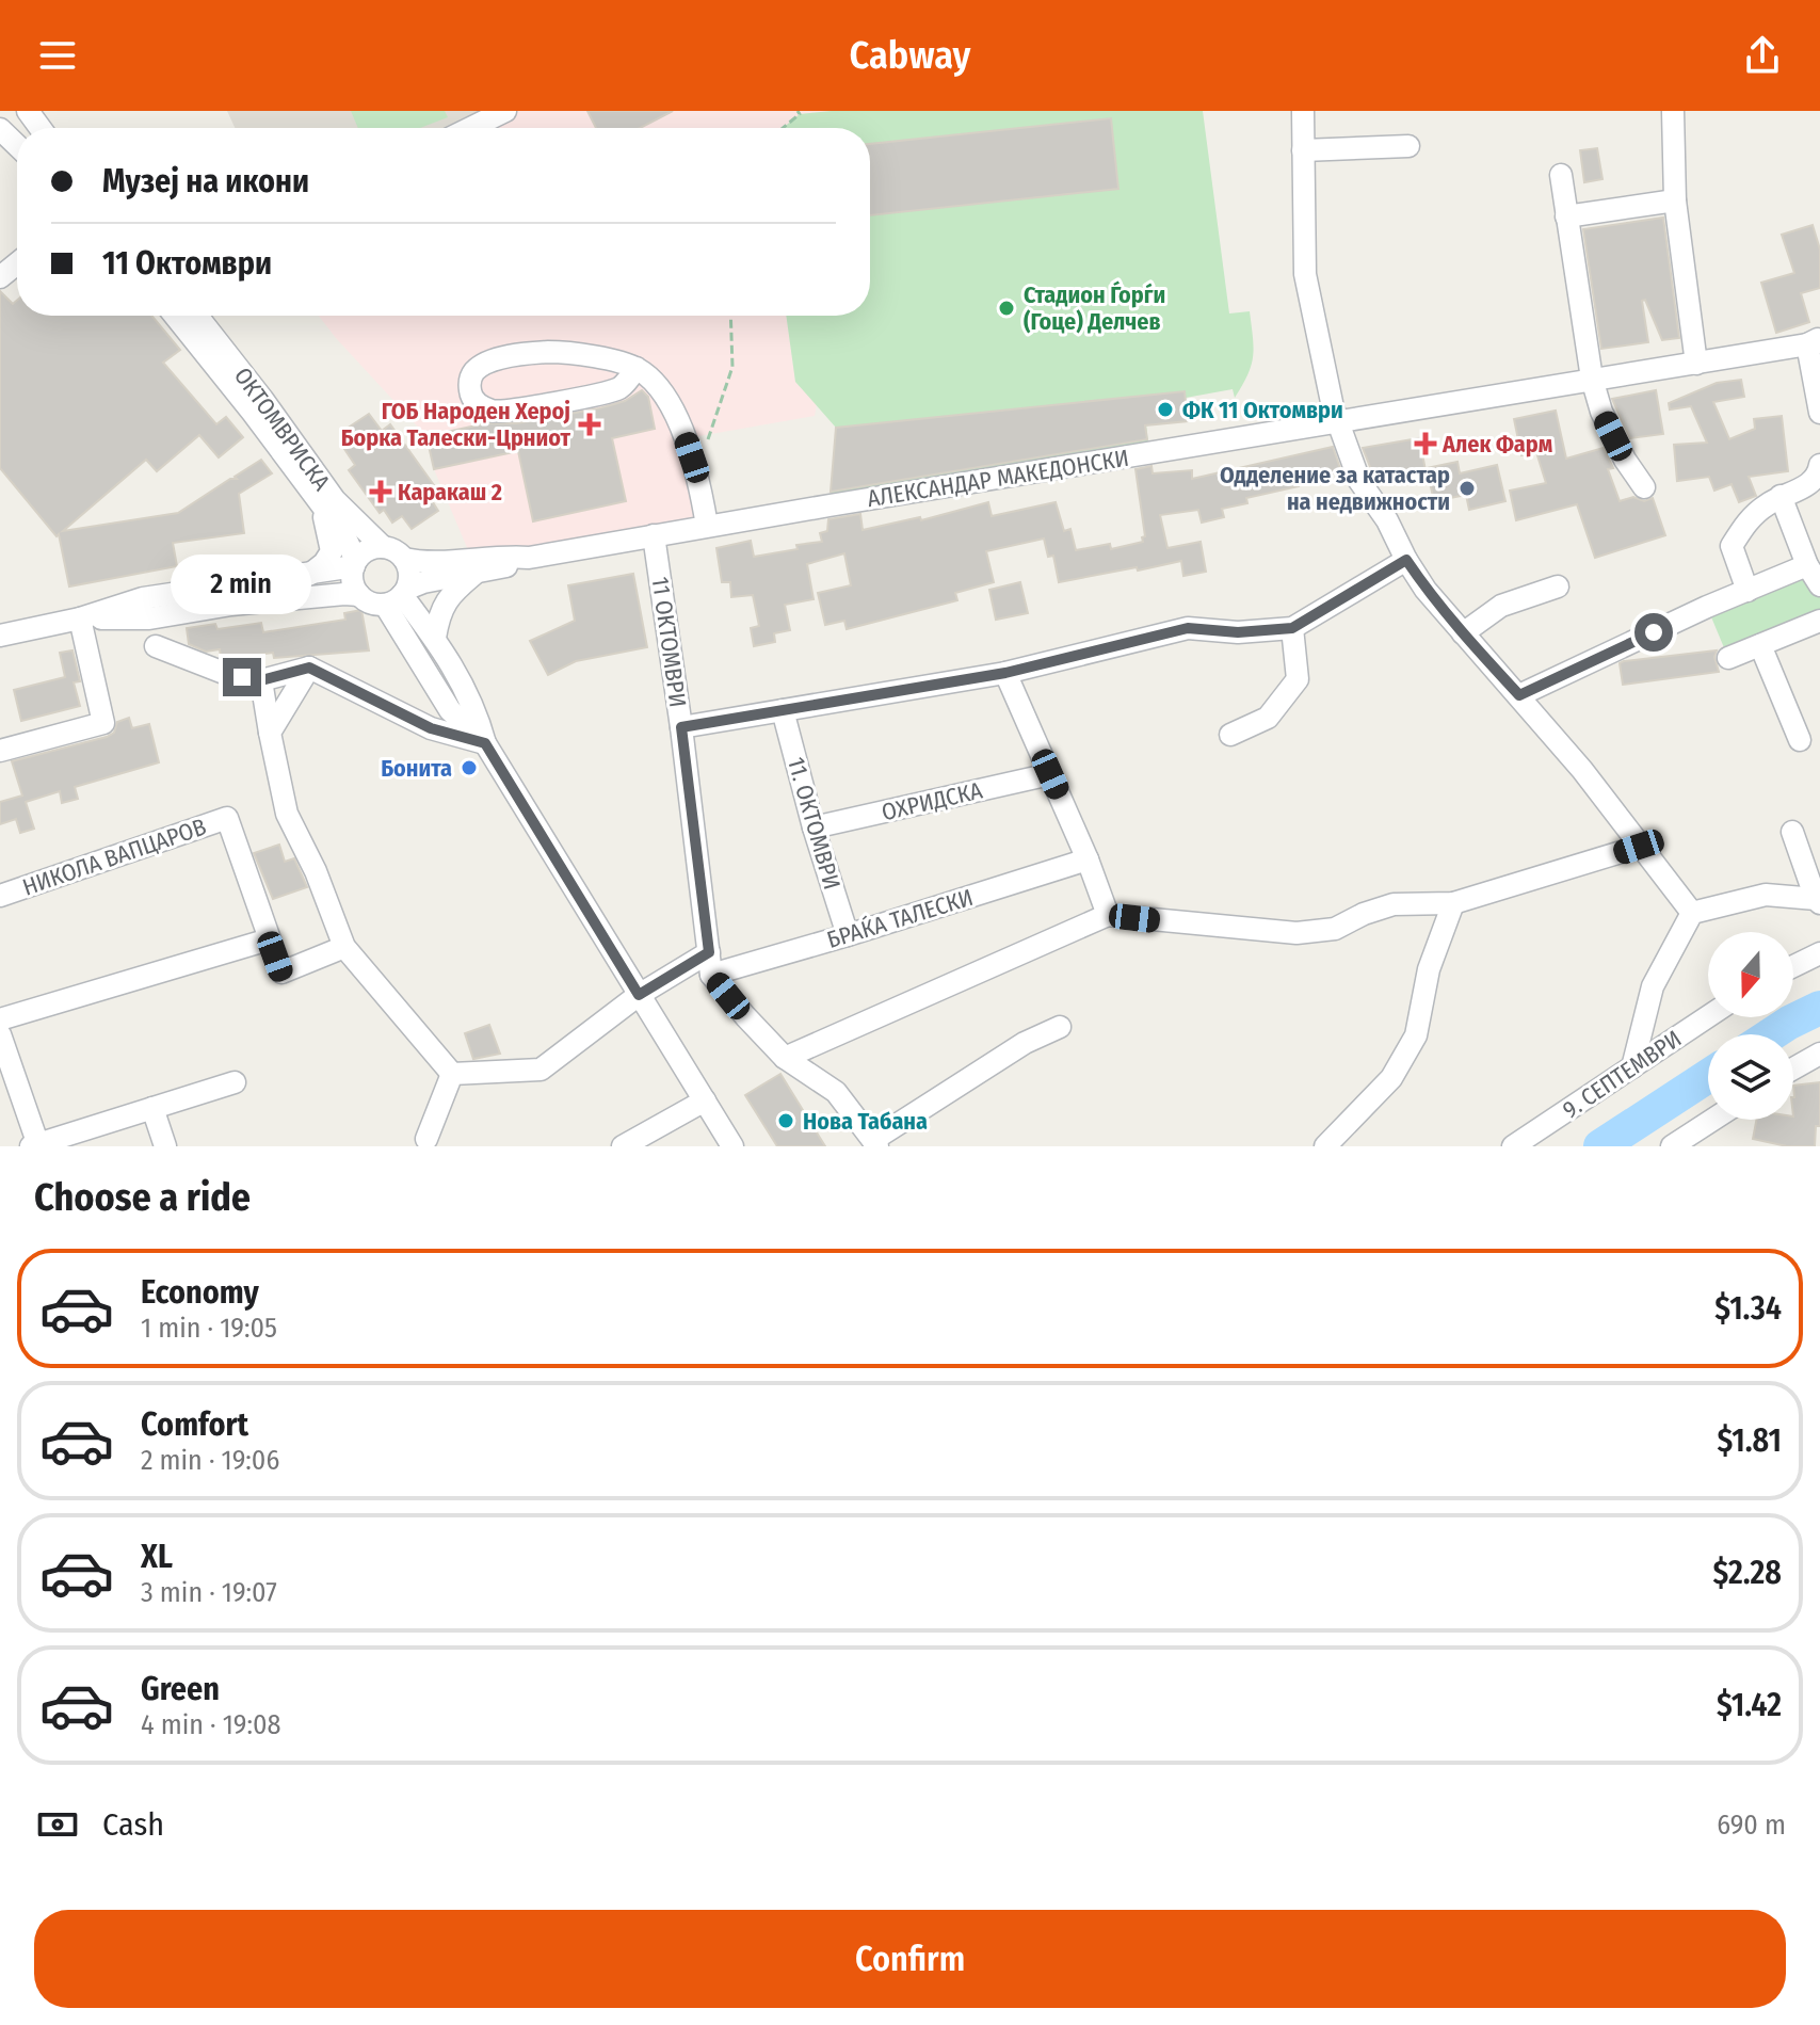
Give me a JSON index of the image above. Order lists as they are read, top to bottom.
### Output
{
  "streets": {
    "street": [
      "ОКТОМВРИСКА",
      "АЛЕКСАНДАР МАКЕДОНСКИ",
      "11 ОКТОМВРИ",
      "ОХРИДСКА",
      "11. ОКТОМВРИ",
      "НИКОЛА ВАПЦАРОВ",
      "БРАЌА ТАЛЕСКИ",
      "9. СЕПТЕМВРИ"
    ]
  },
  "crossings": [
    ["ОКТОМВРИСКА", "АЛЕКСАНДАР МАКЕДОНСКИ"],
    ["АЛЕКСАНДАР МАКЕДОНСКИ", "11 ОКТОМВРИ"],
    ["11 ОКТОМВРИ", "БРАЌА ТАЛЕСКИ"],
    ["ОХРИДСКА", "11. ОКТОМВРИ"],
    ["11. ОКТОМВРИ", "БРАЌА ТАЛЕСКИ"]
  ],
  "places": {
    "other": [
      "Стадион Ѓорѓи (Гоце) Делчев",
      "ФК 11 Октомври",
      "Одделение за катастар на недвижности",
      "Бонита",
      "Нова Табана"
    ],
    "health": ["ГОБ Народен Херој Борка Талески-Црниот", "Алек Фарм", "Каракаш 2"]
  },
  "north": "bottom",
  "page": {
    "header": "Cabway",
    "banner": ["Музеј на икони", "11 Октомври"],
    "bubble": "2 min",
    "heading": "Choose a ride",
    "list": [
      {
        "name": "Economy",
        "note": "1 min · 19:05",
        "value": "$1.34"
      },
      {
        "name": "Comfort",
        "note": "2 min · 19:06",
        "value": "$1.81"
      },
      {
        "name": "XL",
        "note": "3 min · 19:07",
        "value": "$2.28"
      },
      {
        "name": "Green",
        "note": "4 min · 19:08",
        "value": "$1.42"
      }
    ],
    "pay": ["Cash", "690 m"],
    "buttons": "Confirm"
  }
}
